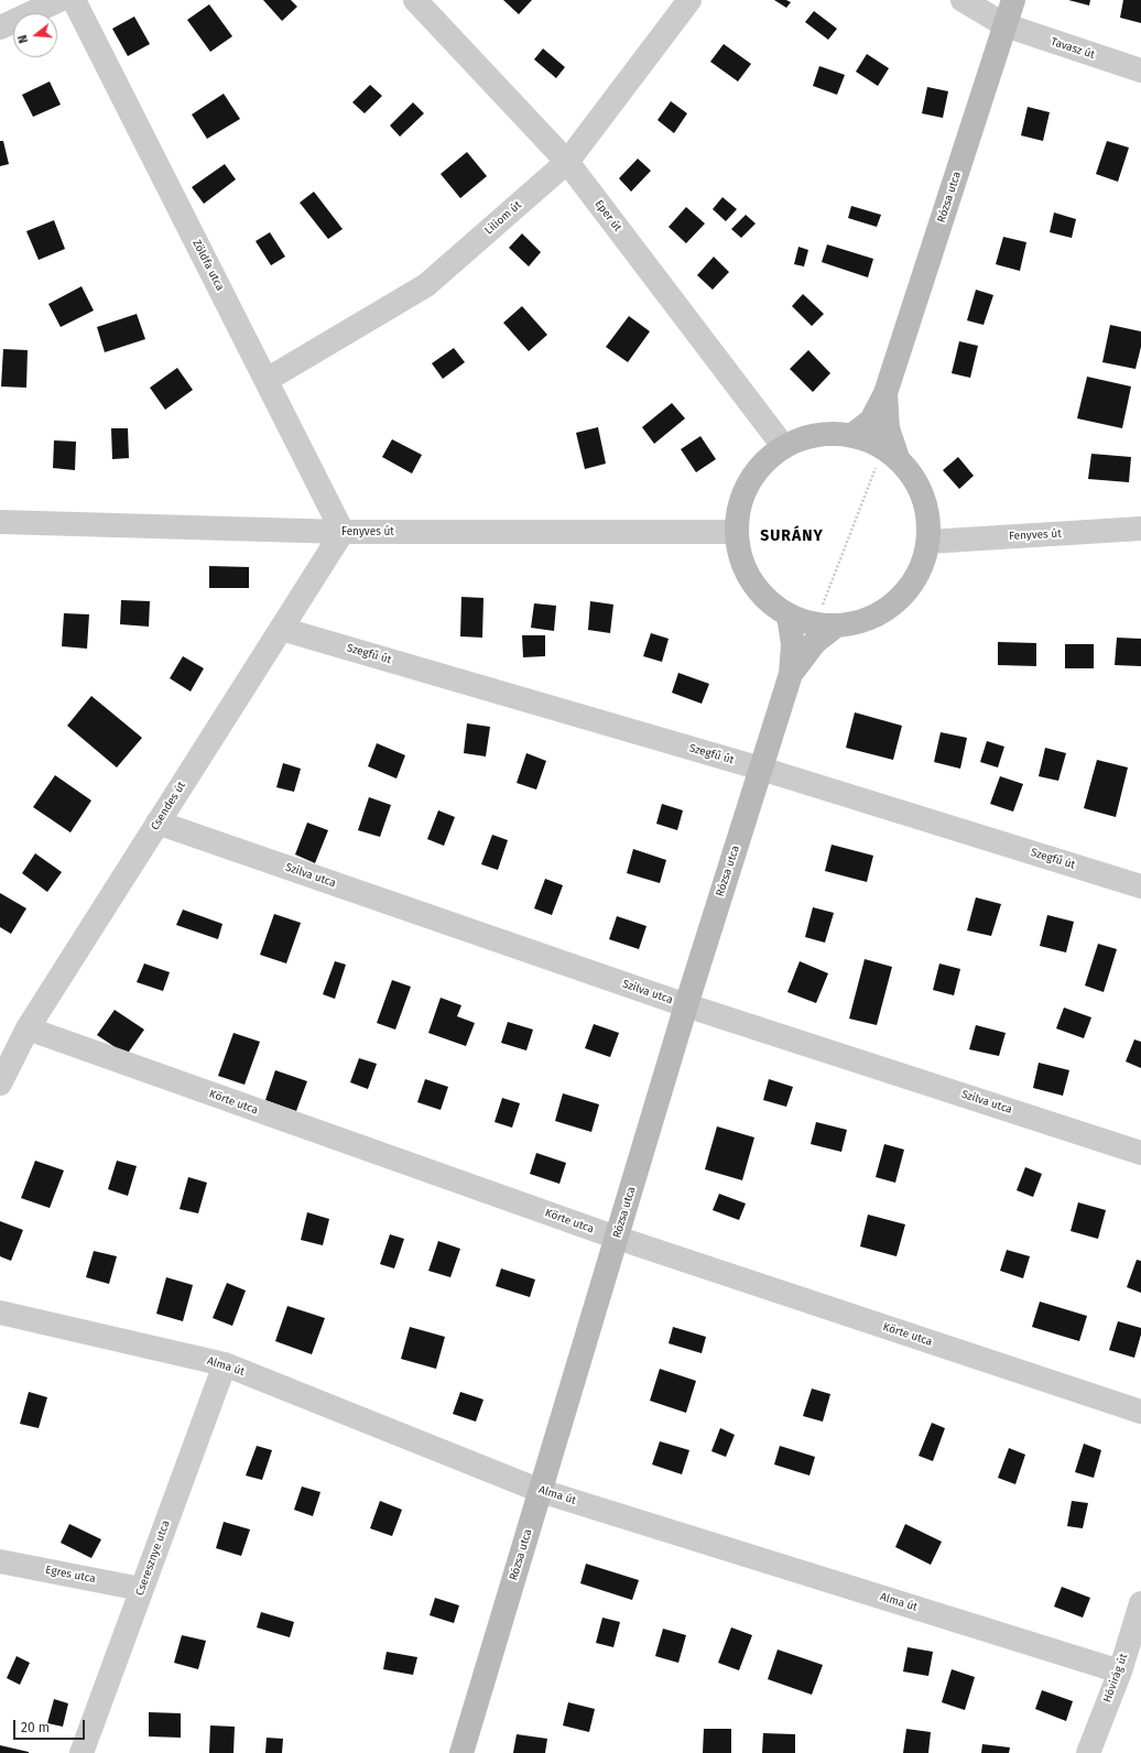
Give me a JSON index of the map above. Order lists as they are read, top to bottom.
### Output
{
  "streets": {
    "street": [
      "Tavasz út",
      "Rózsa utca",
      "Eper út",
      "Liliom út",
      "Zöldfa utca",
      "Fenyves út",
      "Szegfű út",
      "Csendes út",
      "Szilva utca",
      "Körte utca",
      "Alma út",
      "Cseresznye utca",
      "Egres utca",
      "Hóvirág út"
    ]
  },
  "crossings": [
    ["Tavasz út", "Rózsa utca"],
    ["Rózsa utca", "Szegfű út"],
    ["Rózsa utca", "Szilva utca"],
    ["Rózsa utca", "Körte utca"],
    ["Rózsa utca", "Alma út"],
    ["Eper út", "Liliom út"],
    ["Liliom út", "Zöldfa utca"],
    ["Zöldfa utca", "Fenyves út"],
    ["Zöldfa utca", "Csendes út"],
    ["Fenyves út", "Csendes út"],
    ["Szegfű út", "Csendes út"],
    ["Csendes út", "Szilva utca"],
    ["Csendes út", "Körte utca"],
    ["Alma út", "Cseresznye utca"],
    ["Alma út", "Hóvirág út"],
    ["Cseresznye utca", "Egres utca"]
  ],
  "districts": ["SURÁNY"],
  "scale_bar": "20 m",
  "north": "left"
}
